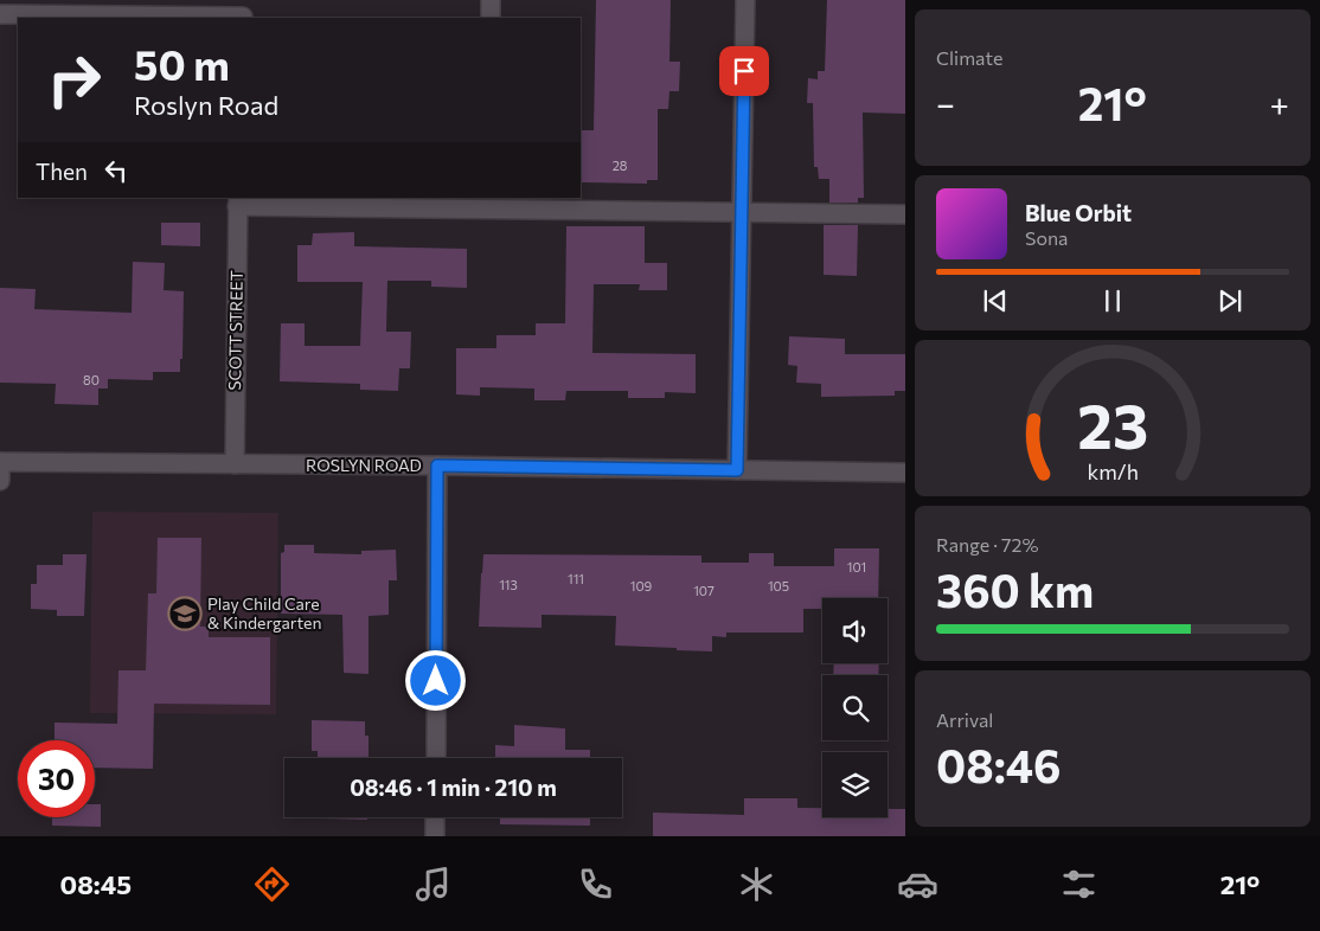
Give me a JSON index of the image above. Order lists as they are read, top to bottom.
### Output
{
  "streets": {
    "street": ["SCOTT STREET", "ROSLYN ROAD"]
  },
  "crossings": [
    ["SCOTT STREET", "ROSLYN ROAD"]
  ],
  "places": {
    "school or university": ["Play Child Care & Kindergarten"]
  },
  "house_numbers": [
    "28",
    "80",
    "101",
    "111",
    "113",
    "109",
    "105",
    "107"
  ],
  "page": {
    "tile": [
      "Climate",
      ["Range · 72%", "360 km"],
      ["Arrival", "08:46"]
    ],
    "turn": ["50 m", "Roslyn Road"],
    "heat": ["−", "21°", "+"],
    "then": "Then",
    "song": ["Blue Orbit", "Sona"],
    "limit": "30",
    "trip": "08:46 · 1 min · 210 m",
    "tabs": ["08:45", "21°"],
    "gauge": ["23", "km/h"]
  }
}
